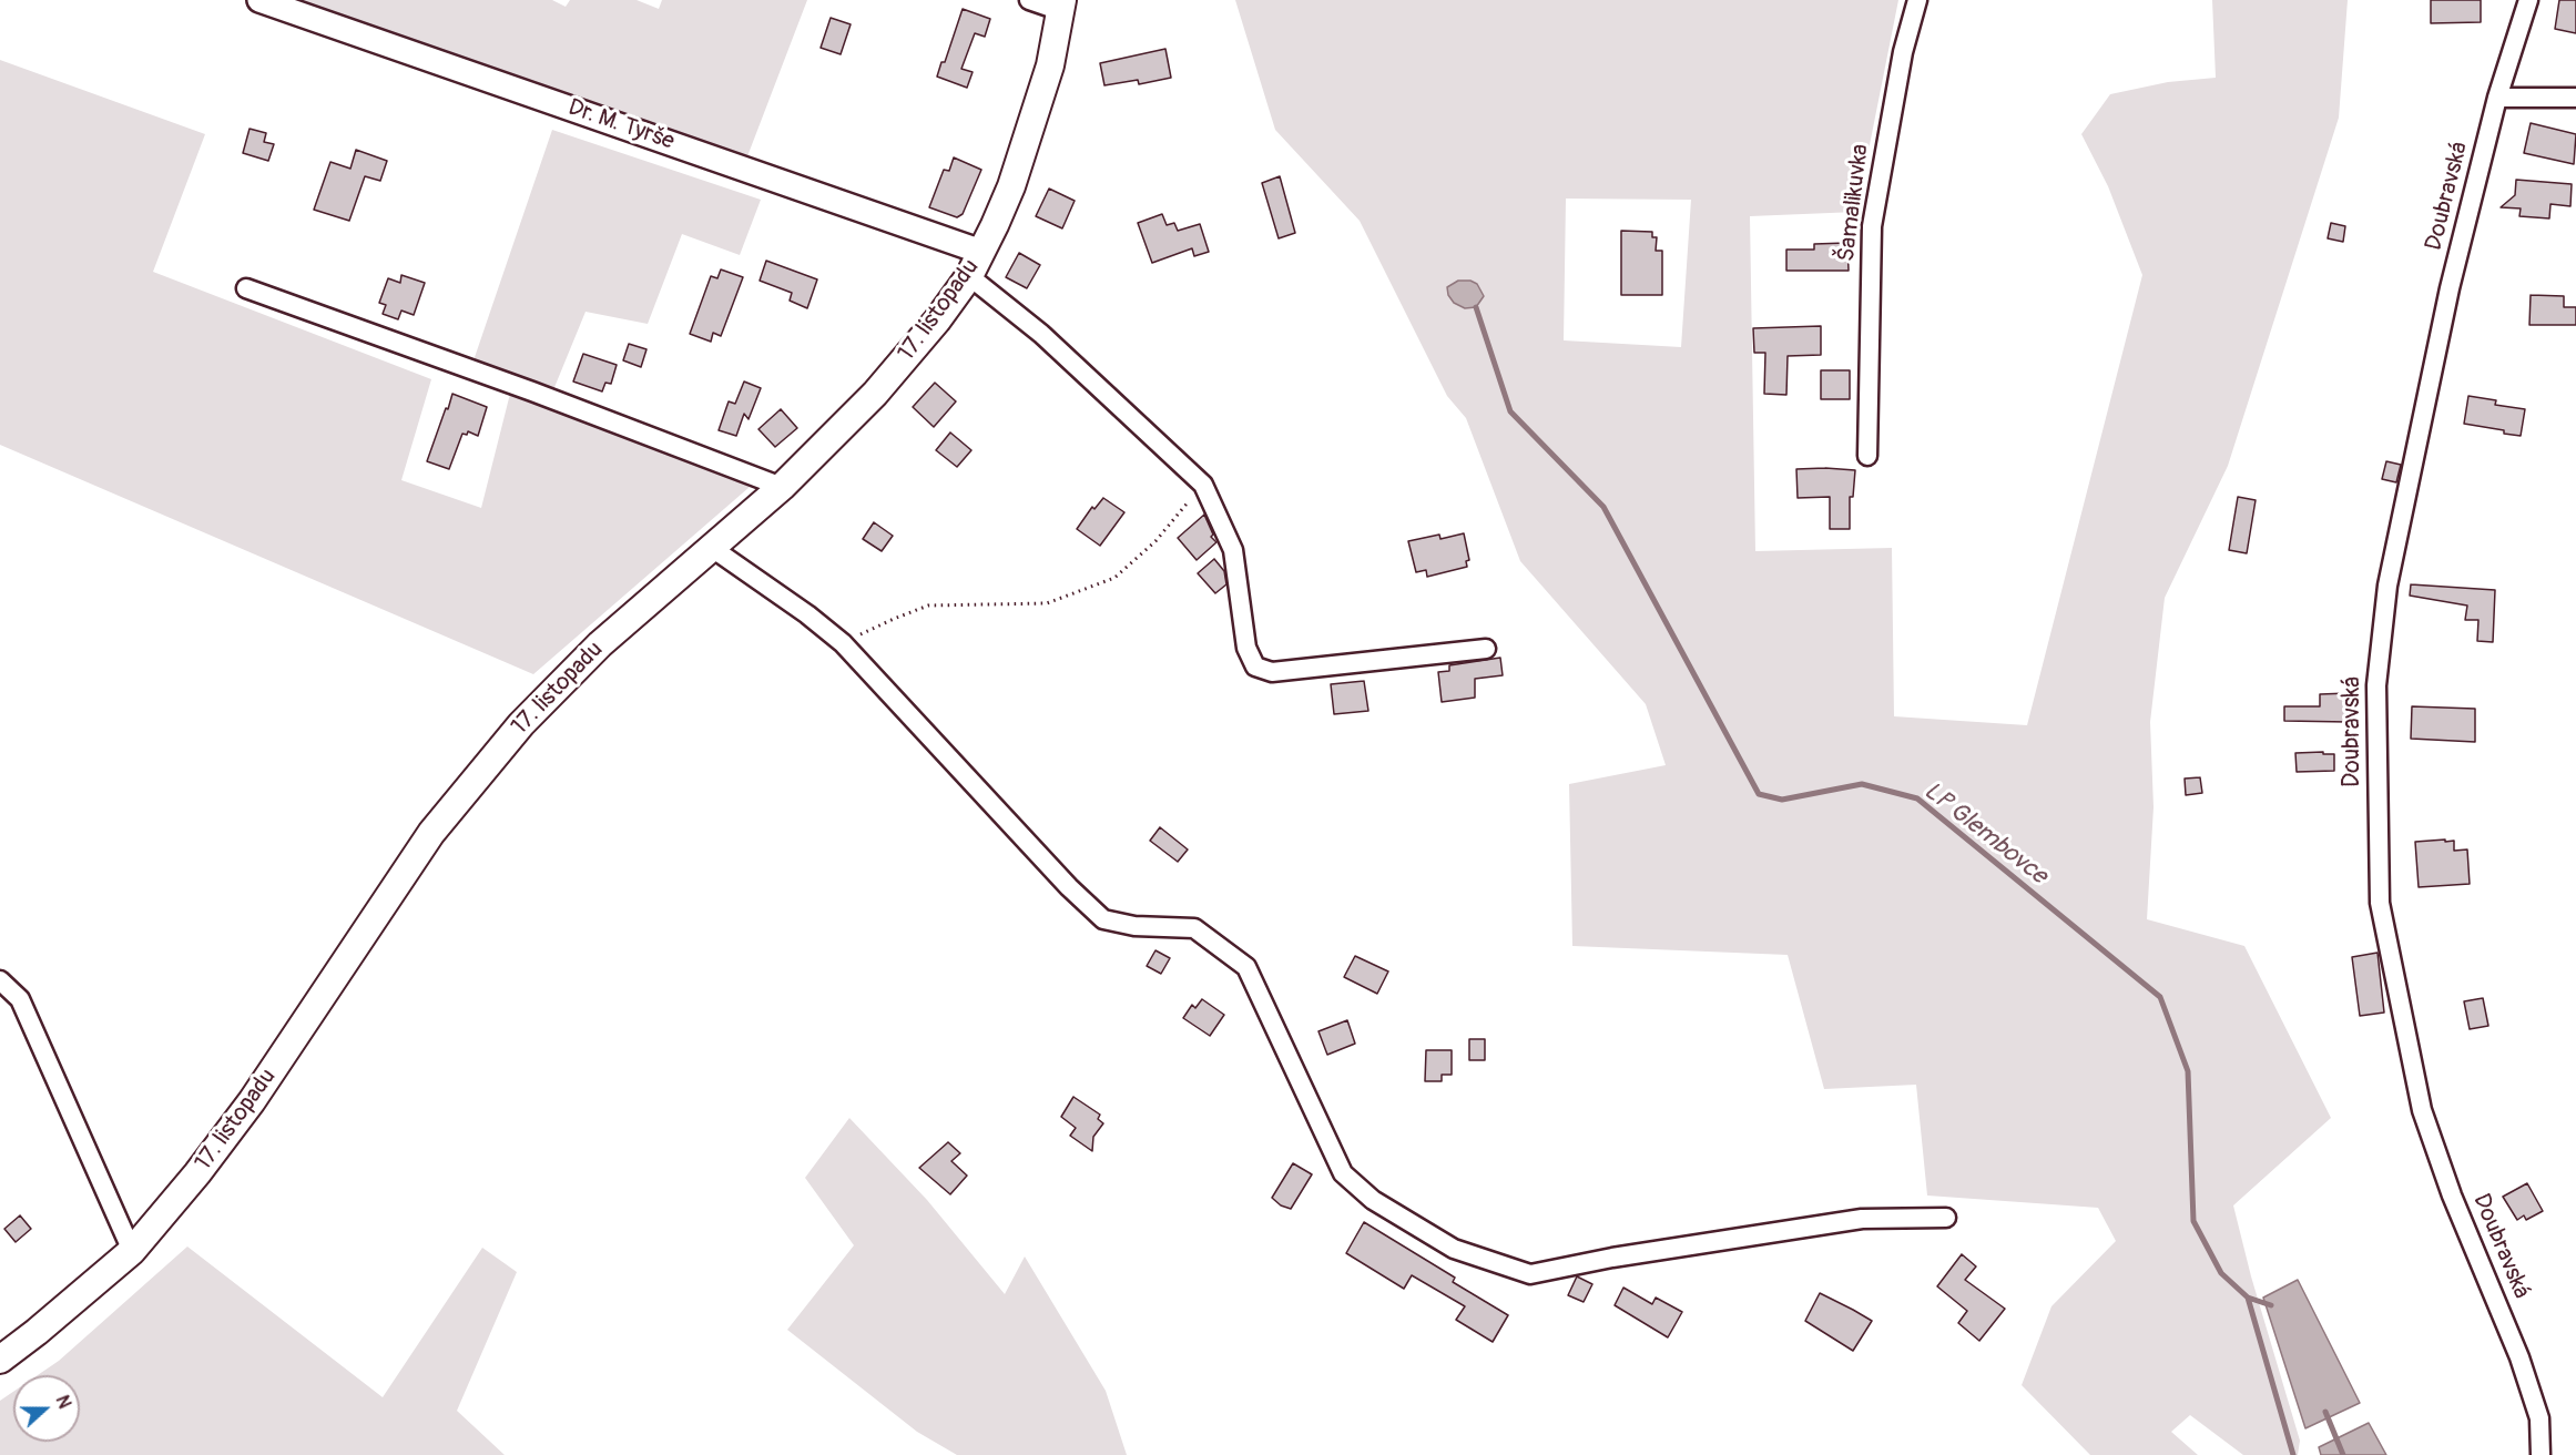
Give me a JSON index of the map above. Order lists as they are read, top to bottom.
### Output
{
  "streets": {
    "main road": ["17. listopadu"],
    "street": ["Dr. M. Tyrše", "Doubravská", "Šamalikuvka"]
  },
  "crossings": [
    ["Dr. M. Tyrše", "17. listopadu"]
  ],
  "water": ["LP Glembovce"],
  "north": "right"
}
